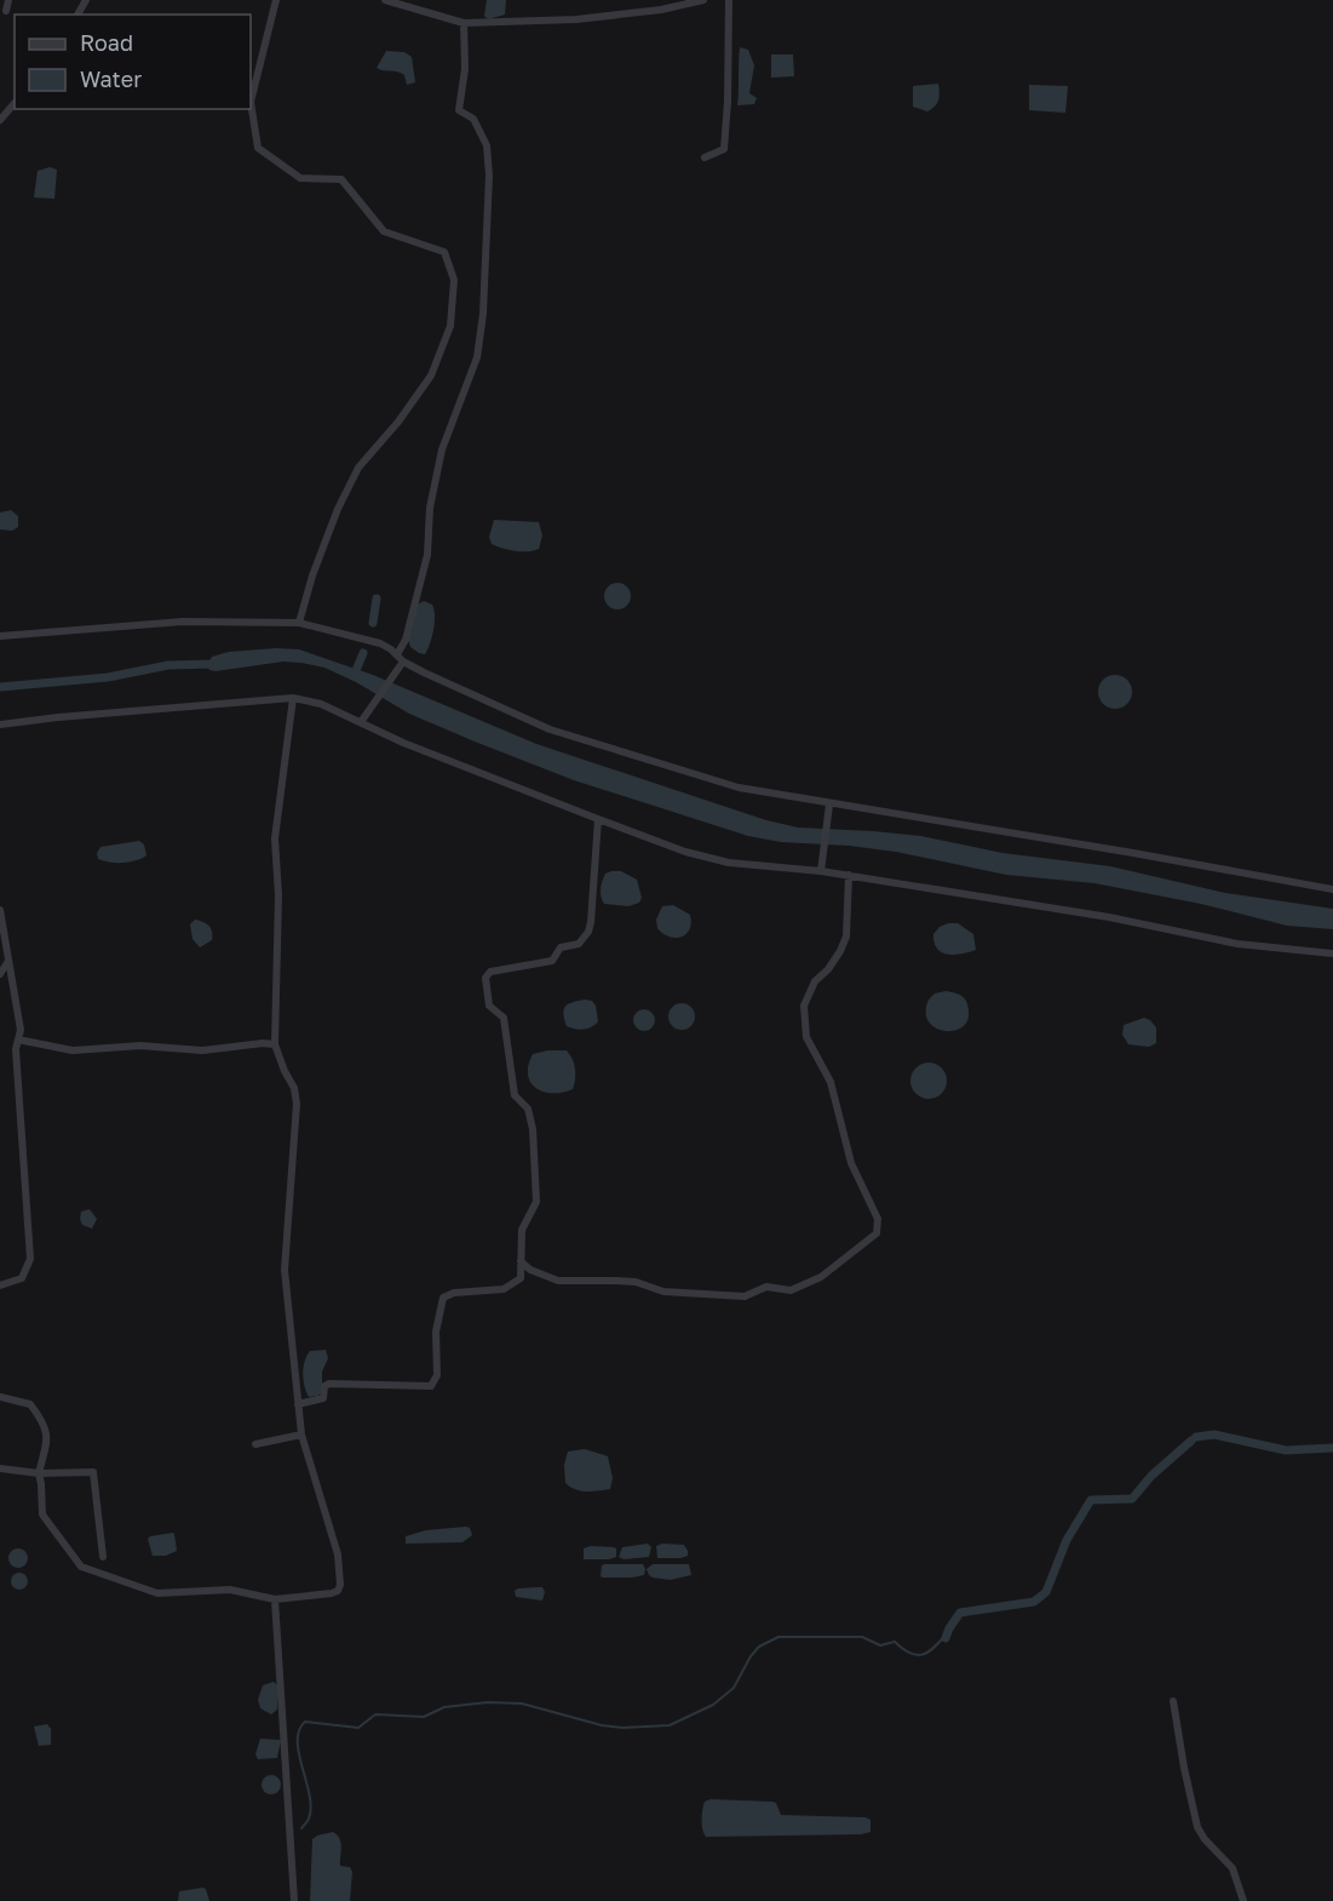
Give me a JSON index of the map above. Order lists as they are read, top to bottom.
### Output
{
  "legend": ["Road", "Water"]
}
